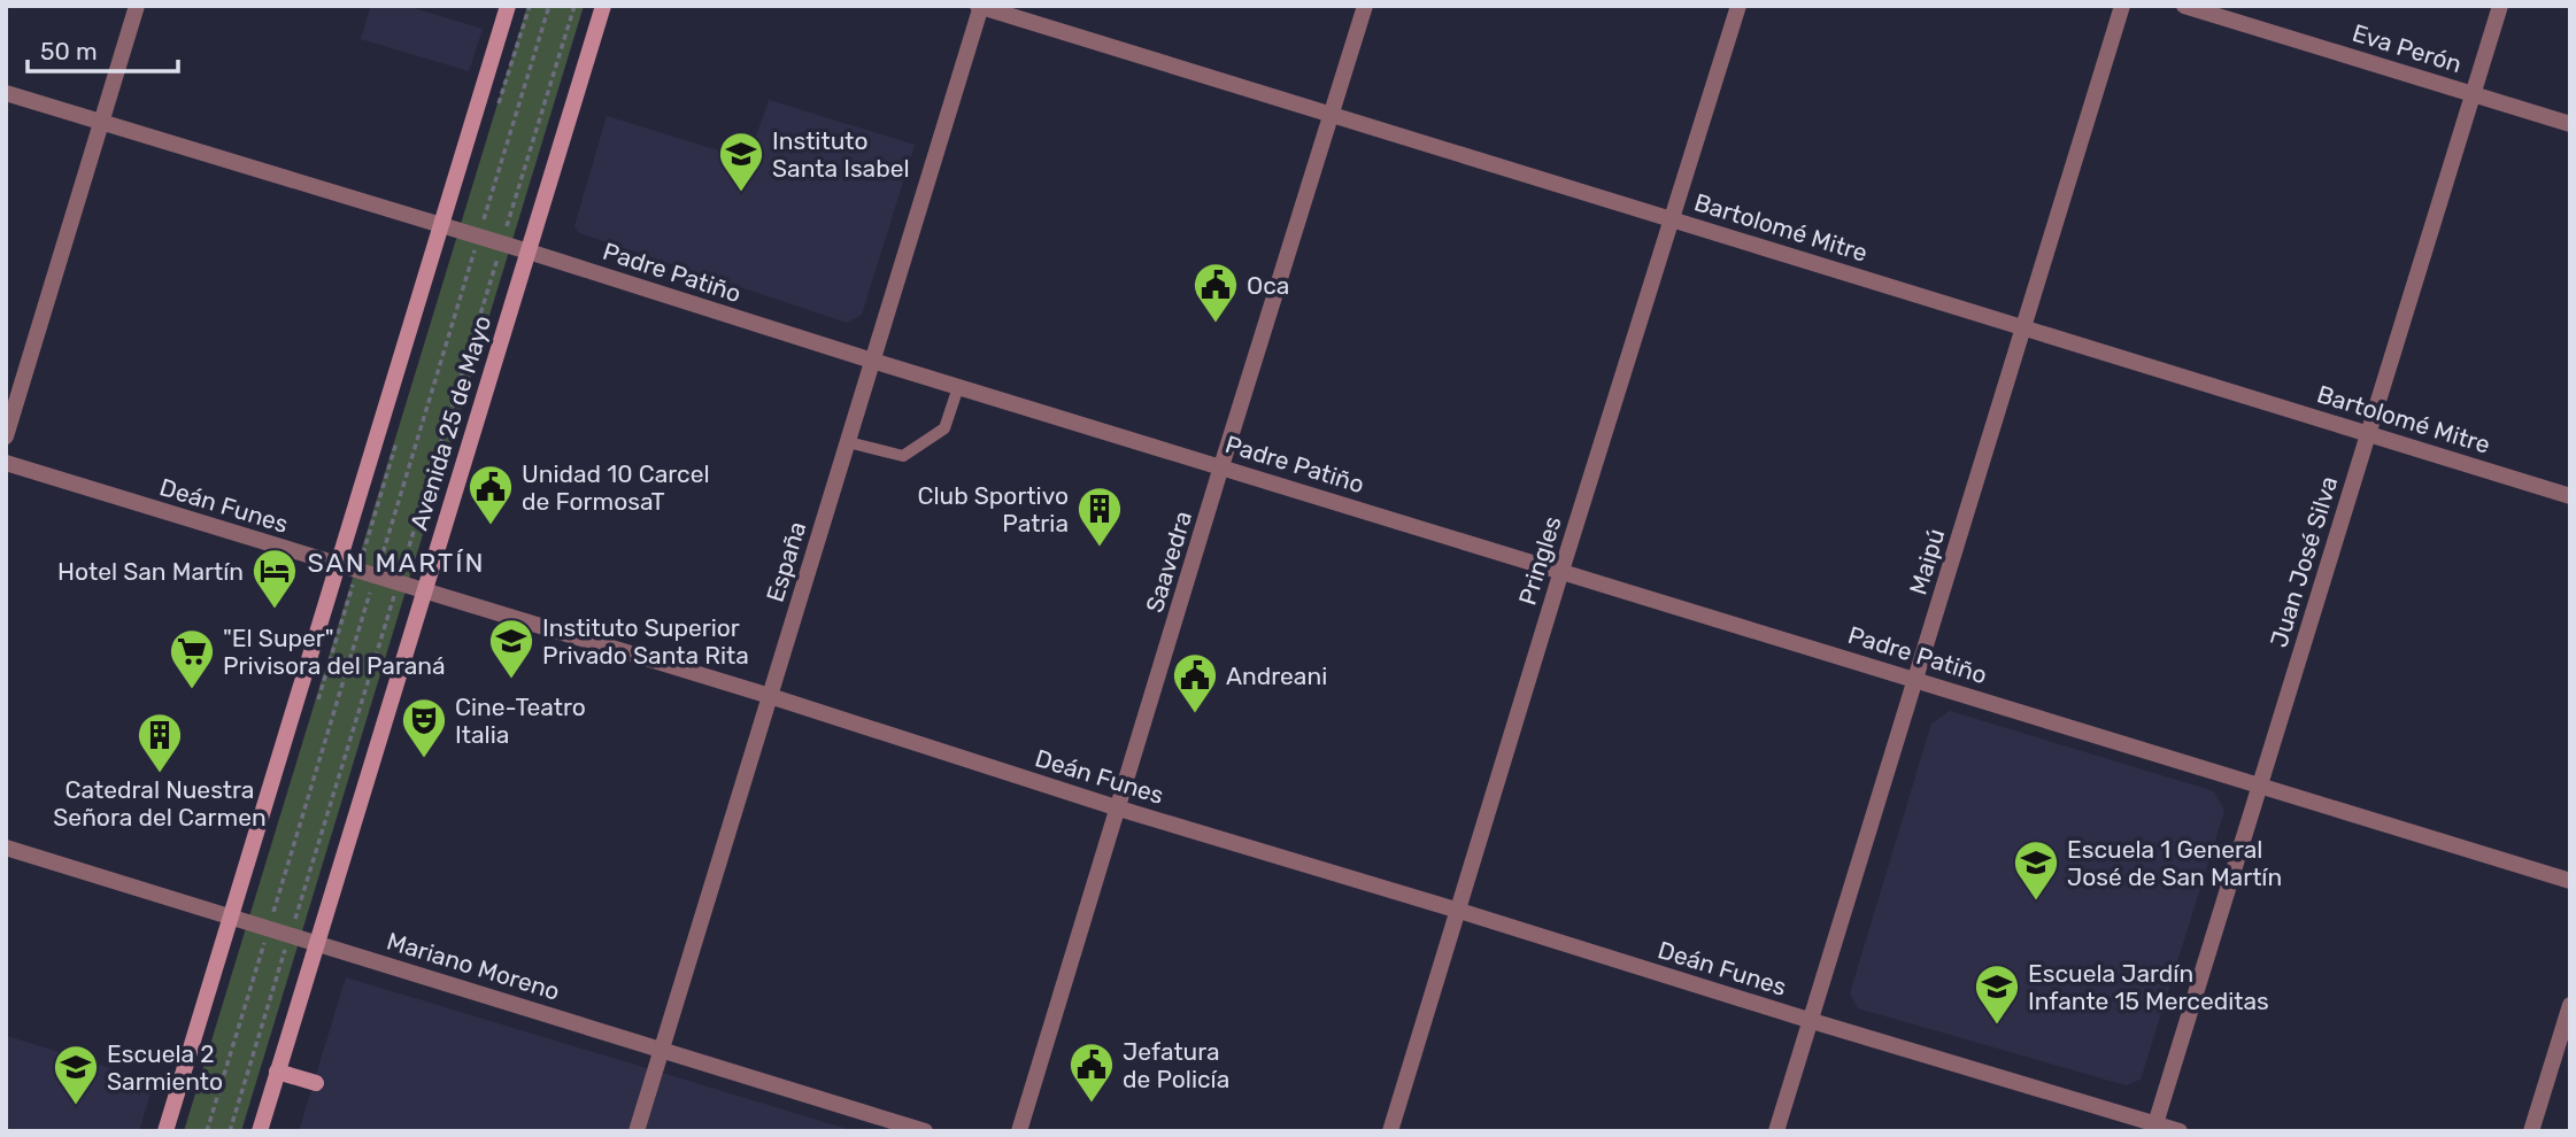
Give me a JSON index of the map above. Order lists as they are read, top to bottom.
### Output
{
  "streets": {
    "main road": ["Avenida 25 de Mayo"],
    "street": [
      "Eva Perón",
      "Bartolomé Mitre",
      "Padre Patiño",
      "Deán Funes",
      "Pringles",
      "España",
      "Saavedra",
      "Maipú",
      "Juan José Silva",
      "Mariano Moreno"
    ]
  },
  "crossings": [
    ["Eva Perón", "Juan José Silva"],
    ["Bartolomé Mitre", "Pringles"],
    ["Bartolomé Mitre", "España"],
    ["Bartolomé Mitre", "Saavedra"],
    ["Bartolomé Mitre", "Maipú"],
    ["Bartolomé Mitre", "Juan José Silva"],
    ["Padre Patiño", "Avenida 25 de Mayo"],
    ["Padre Patiño", "Pringles"],
    ["Padre Patiño", "España"],
    ["Padre Patiño", "Saavedra"],
    ["Padre Patiño", "Maipú"],
    ["Padre Patiño", "Juan José Silva"],
    ["Avenida 25 de Mayo", "Deán Funes"],
    ["Avenida 25 de Mayo", "Mariano Moreno"],
    ["Deán Funes", "Pringles"],
    ["Deán Funes", "España"],
    ["Deán Funes", "Saavedra"],
    ["Deán Funes", "Maipú"],
    ["Deán Funes", "Juan José Silva"],
    ["España", "Mariano Moreno"]
  ],
  "districts": ["SAN MARTÍN"],
  "places": {
    "school or university": [
      "Instituto Santa Isabel",
      "Instituto Superior Privado Santa Rita",
      "Escuela 1 General José de San Martín",
      "Escuela Jardín Infante 15 Merceditas",
      "Escuela 2 Sarmiento"
    ],
    "public building": [
      "Oca",
      "Unidad 10 Carcel de FormosaT",
      "Andreani",
      "Jefatura de Policía"
    ],
    "building": ["Club Sportivo Patria", "Catedral Nuestra Señora del Carmen"],
    "hotel": ["Hotel San Martín"],
    "supermarket": ["\"El Super\" Privisora del Paraná"],
    "theatre": ["Cine-Teatro Italia"]
  },
  "scale_bar": "50 m"
}
